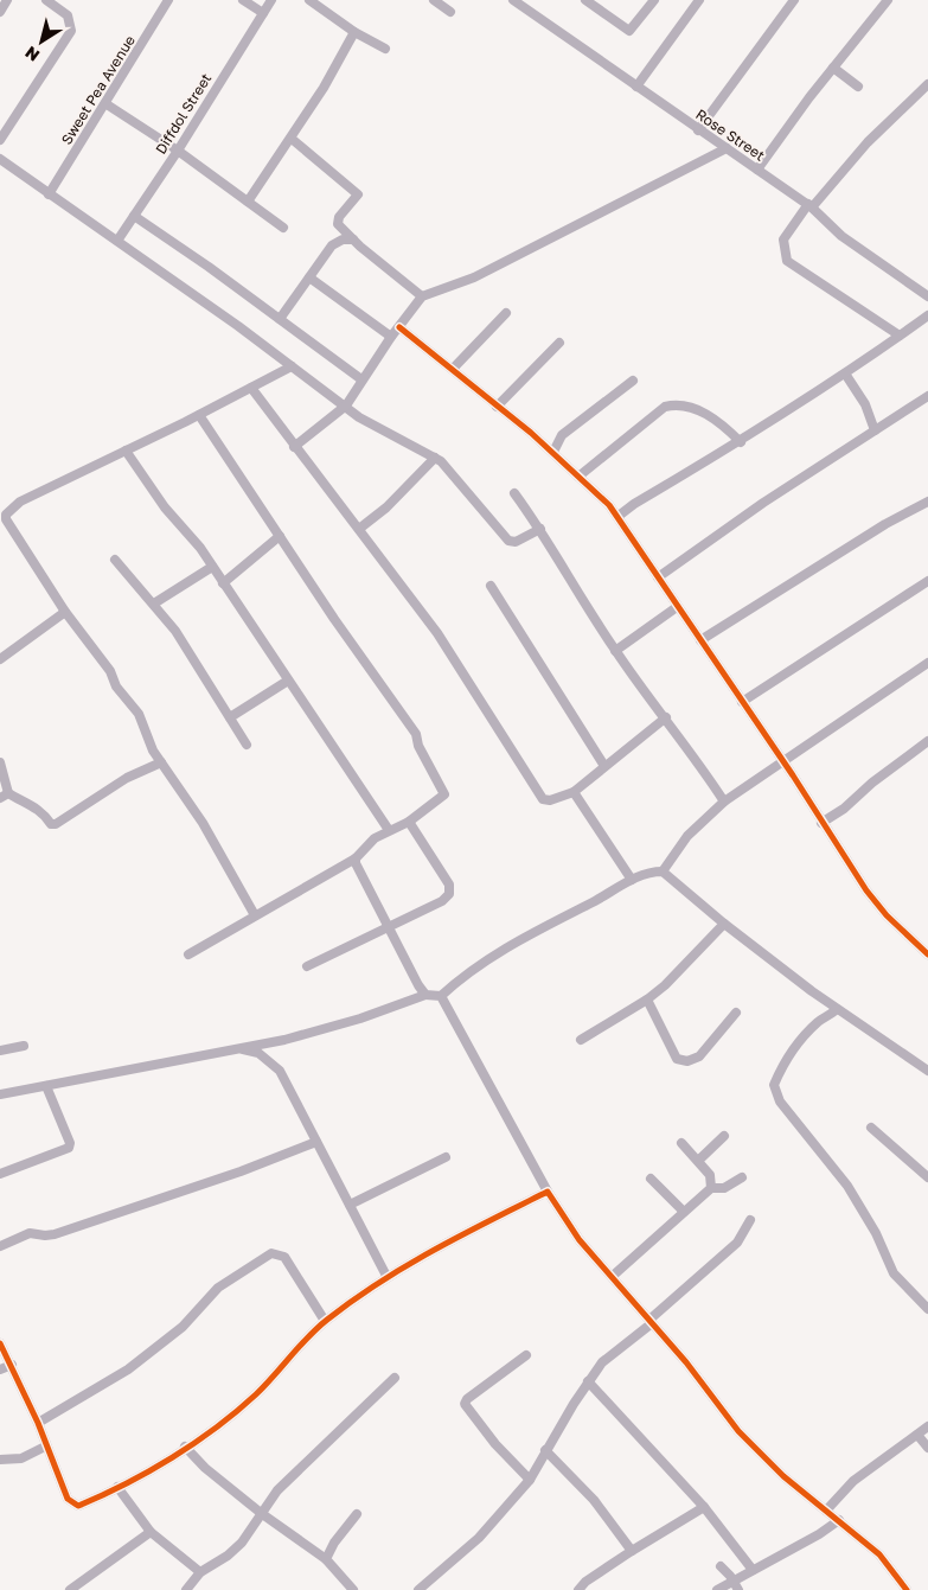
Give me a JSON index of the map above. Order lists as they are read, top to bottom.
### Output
{
  "streets": {
    "street": ["Sweet Pea Avenue", "Diffdol Street", "Rose Street"]
  },
  "north": "bottom left"
}
